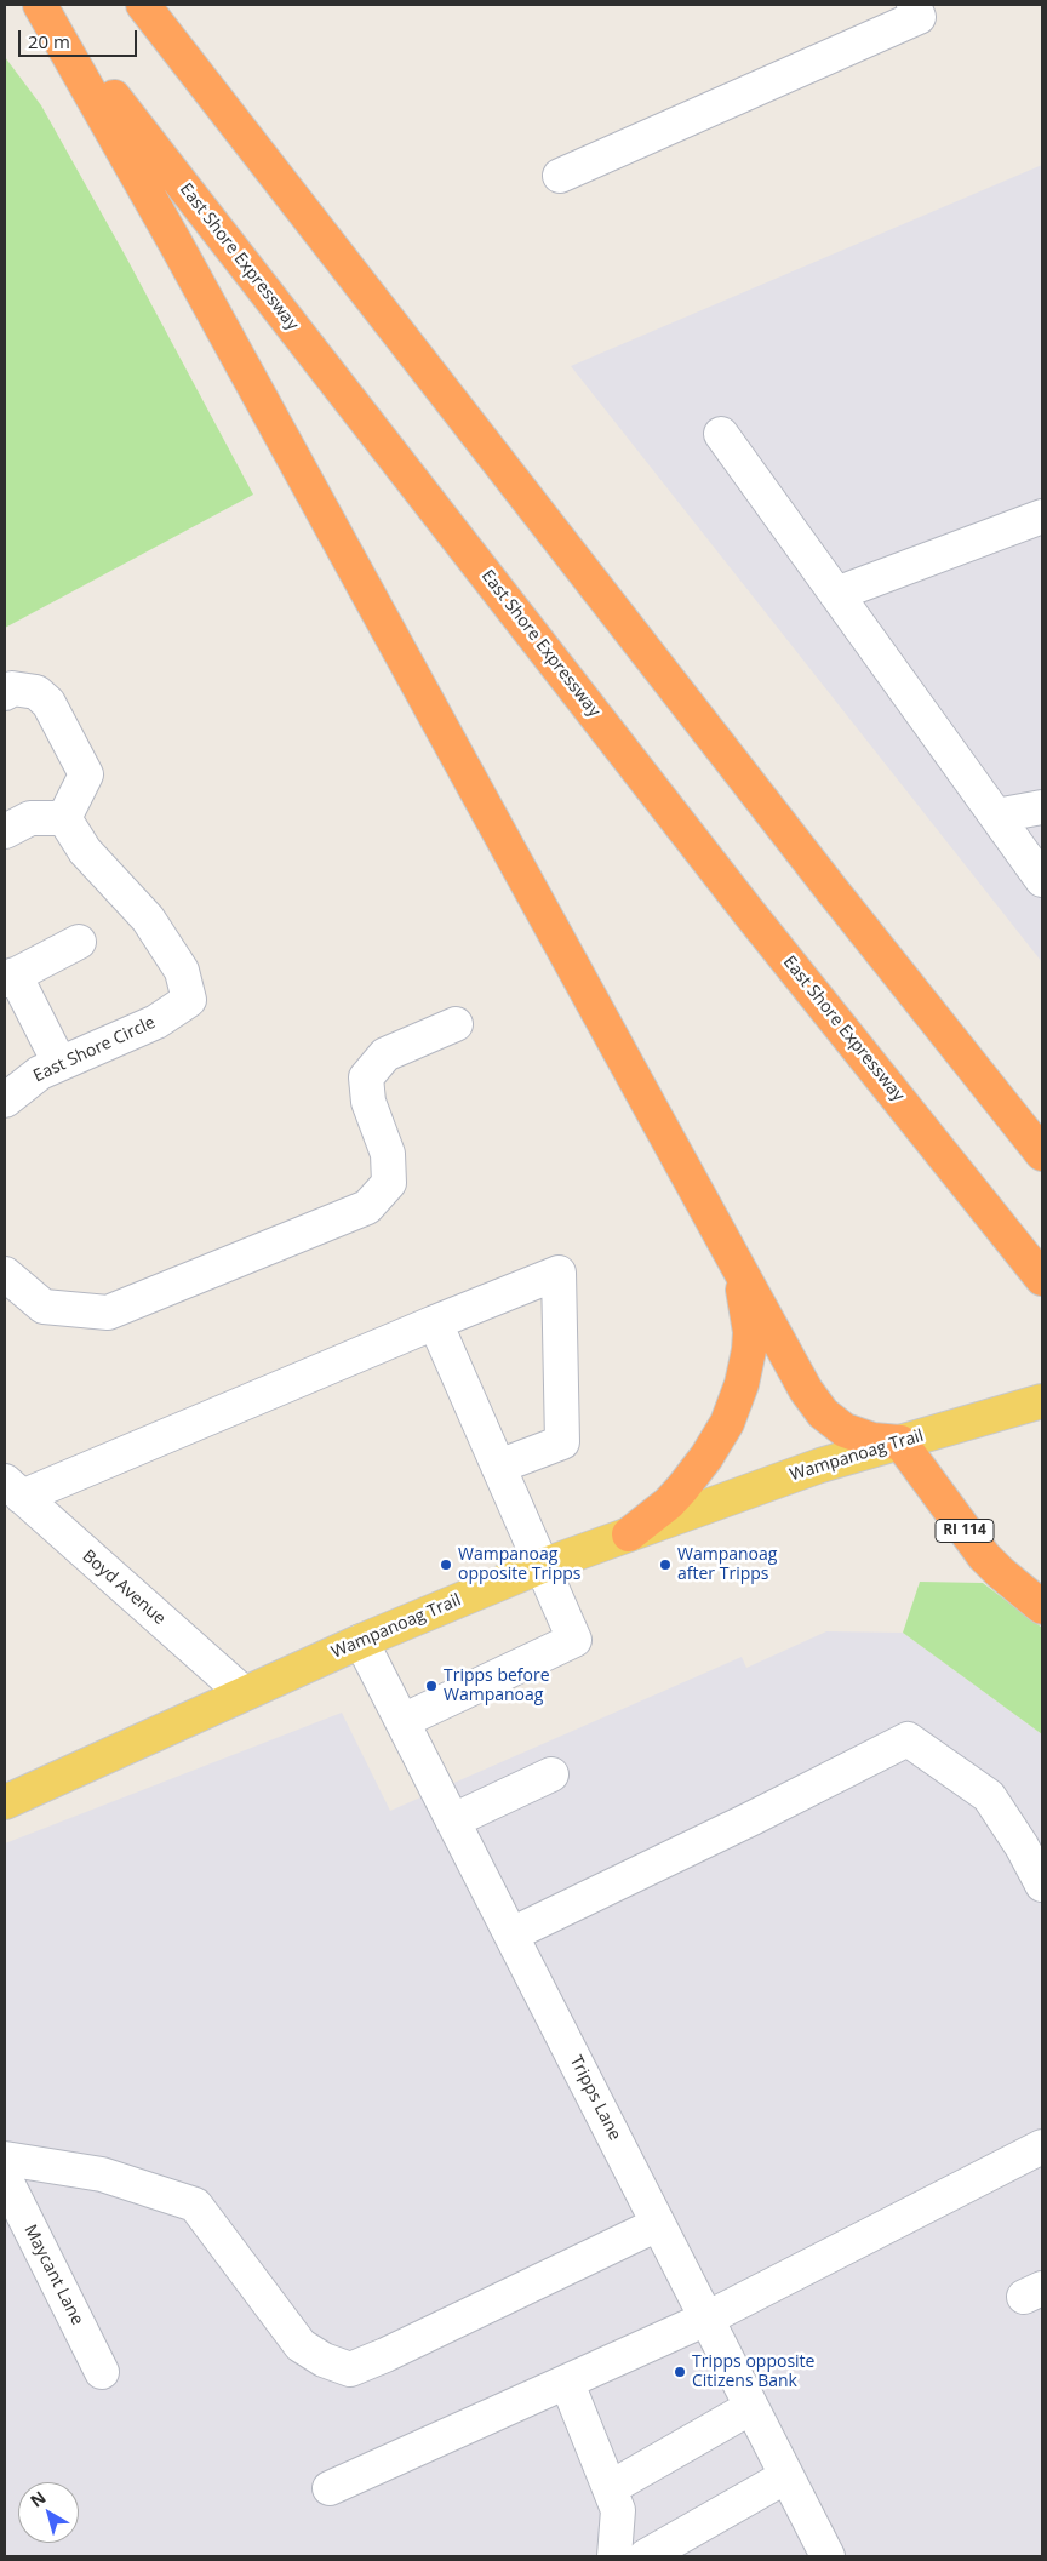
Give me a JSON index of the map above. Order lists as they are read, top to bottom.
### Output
{
  "streets": {
    "highway": ["East Shore Expressway", "RI 114"],
    "main road": ["Wampanoag Trail"],
    "street": [
      "East Shore Circle",
      "Boyd Avenue",
      "Tripps Lane",
      "Maycant Lane"
    ]
  },
  "crossings": [
    ["Wampanoag Trail", "RI 114"],
    ["Wampanoag Trail", "Boyd Avenue"],
    ["Wampanoag Trail", "Tripps Lane"]
  ],
  "places": [
    "Wampanoag opposite Tripps",
    "Wampanoag after Tripps",
    "Tripps before Wampanoag",
    "Tripps opposite Citizens Bank"
  ],
  "scale_bar": "20 m",
  "north": "top left"
}
